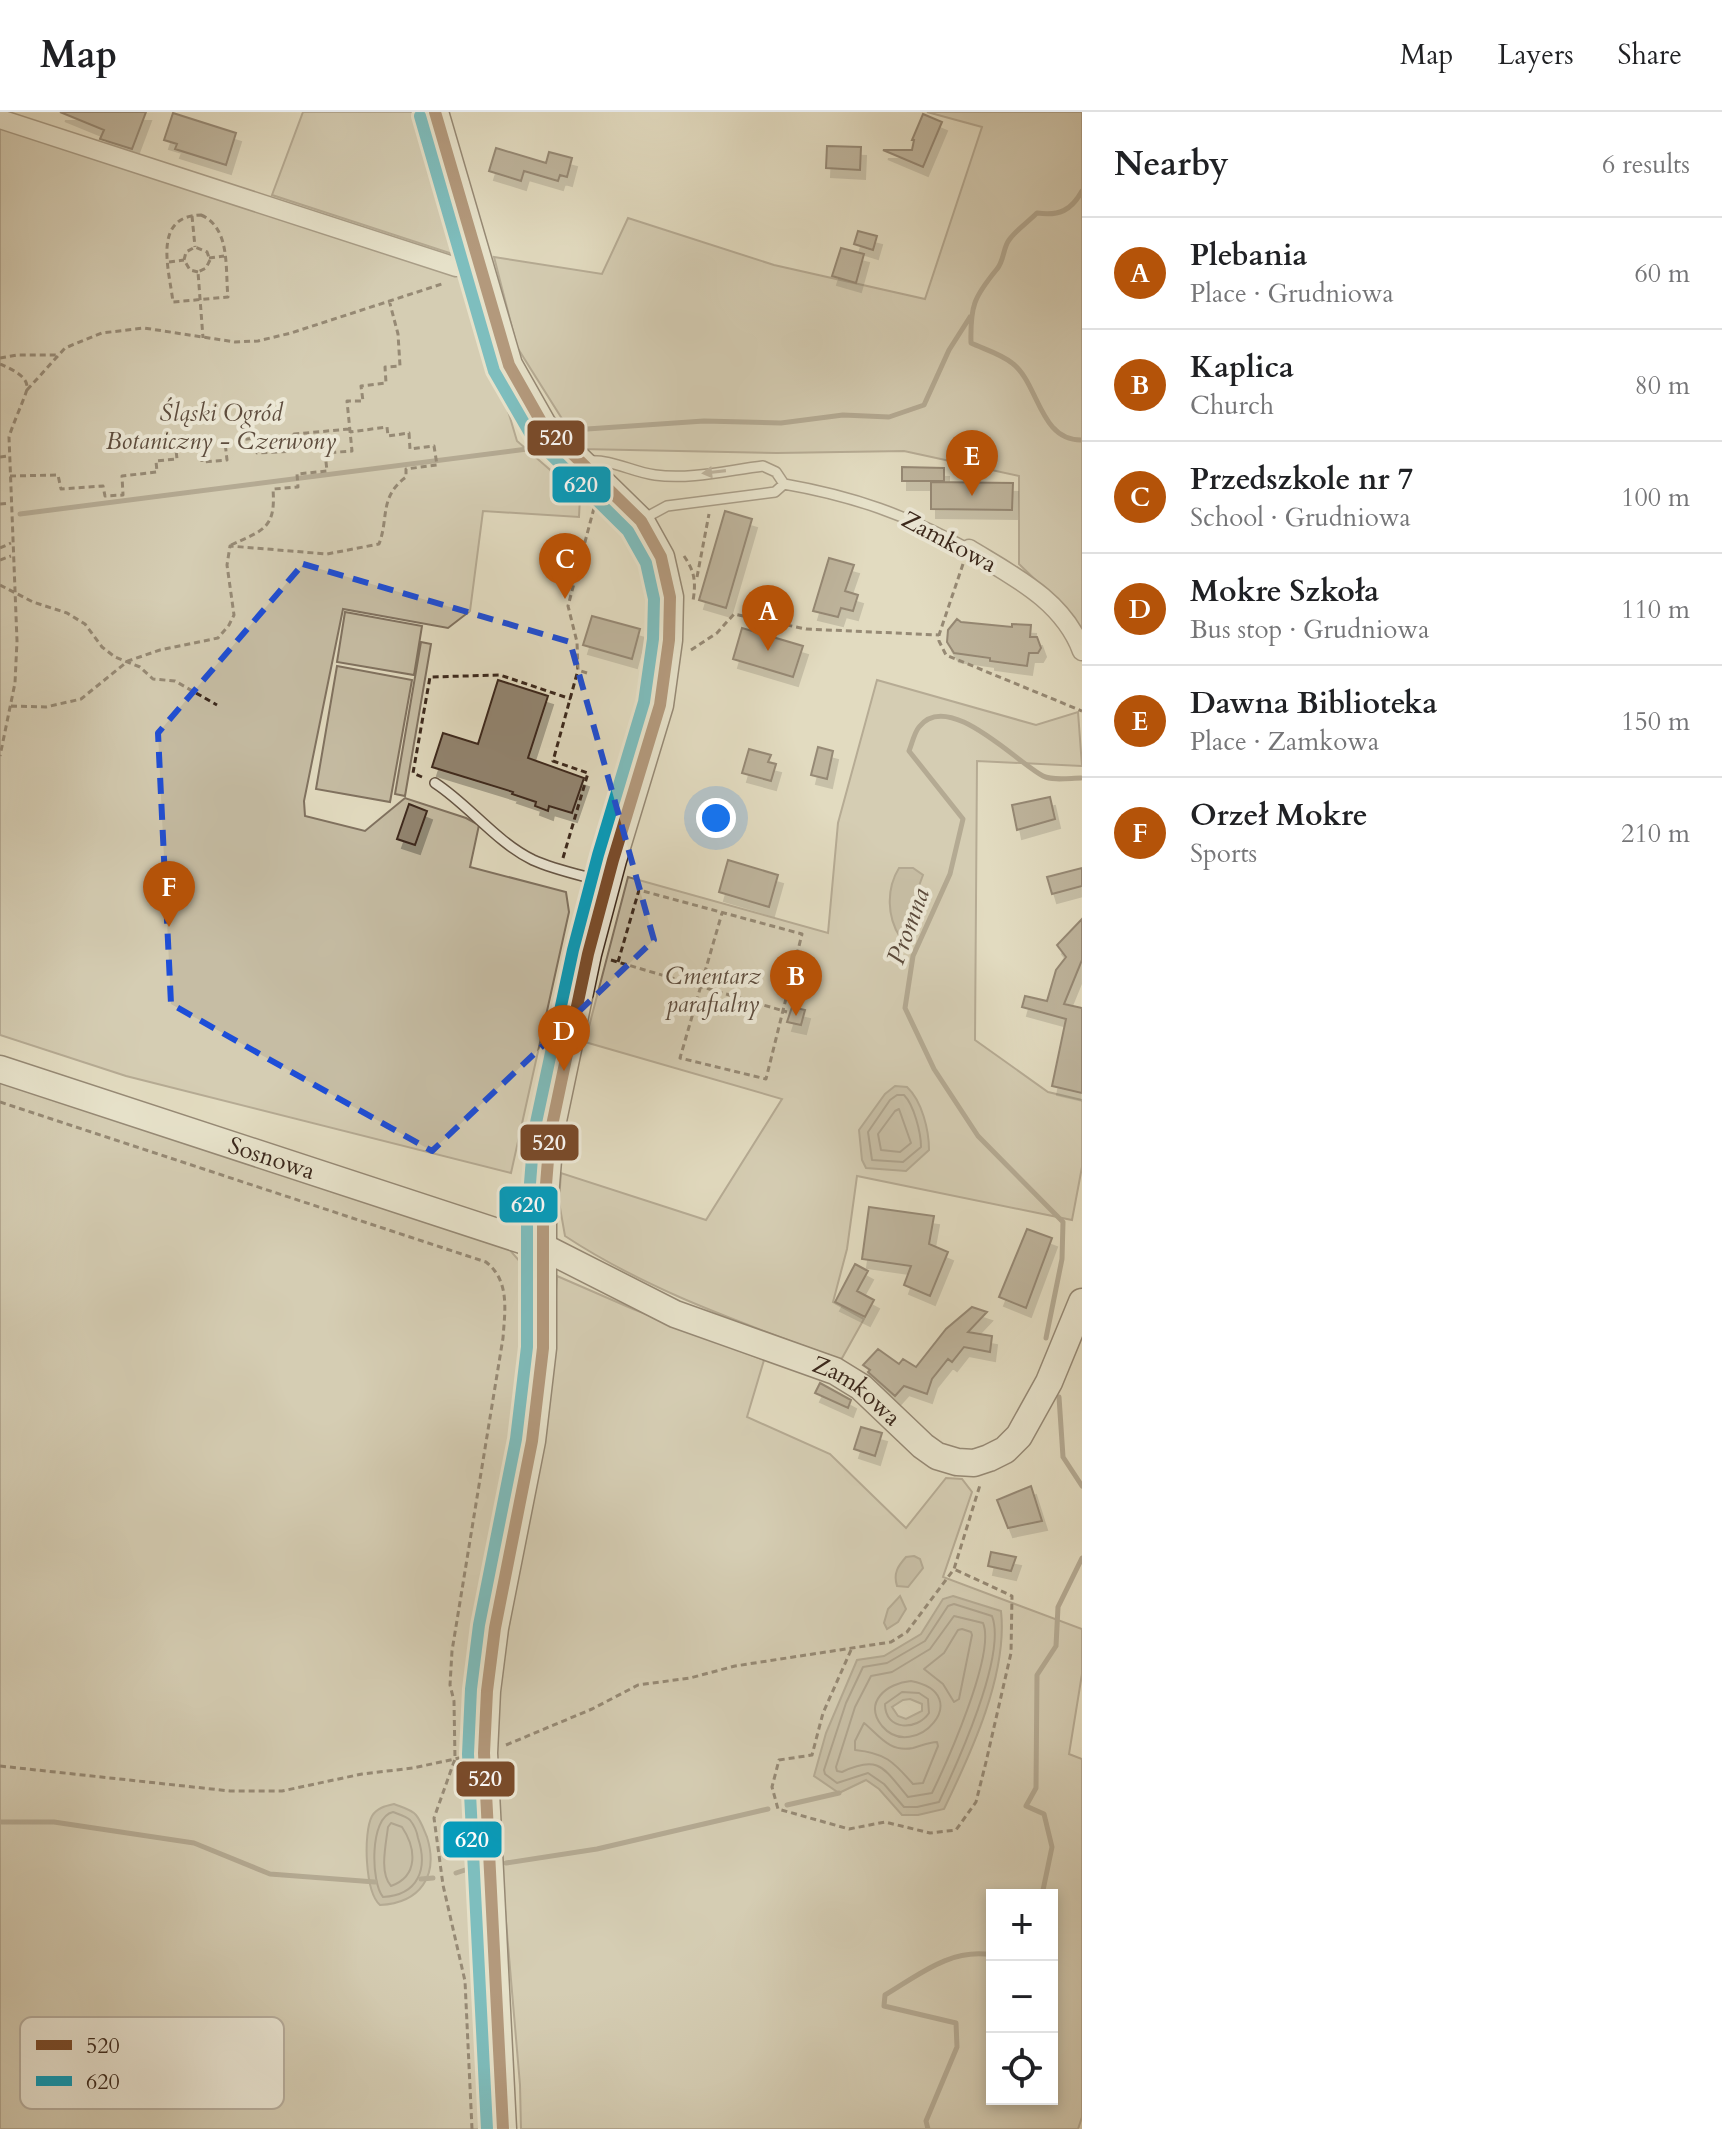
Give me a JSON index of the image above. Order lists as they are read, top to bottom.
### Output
{
  "streets": {
    "street": ["Zamkowa", "Sosnowa"]
  },
  "crossings": [
    ["Zamkowa", "Sosnowa"]
  ],
  "water": ["Promna"],
  "parks": ["Śląski Ogród Botaniczny - Czerwony", "Cmentarz parafialny"],
  "lines": ["transit line 520", "transit line 620"],
  "legend": ["520", "620"],
  "page": {
    "header": "Map",
    "nav": ["Map", "Layers", "Share"],
    "heading": ["Nearby", "6 results"],
    "list": [
      {
        "mark": "A",
        "name": "Plebania",
        "note": "Place · Grudniowa",
        "value": "60 m"
      },
      {
        "mark": "B",
        "name": "Kaplica",
        "note": "Church",
        "value": "80 m"
      },
      {
        "mark": "C",
        "name": "Przedszkole nr 7",
        "note": "School · Grudniowa",
        "value": "100 m"
      },
      {
        "mark": "D",
        "name": "Mokre Szkoła",
        "note": "Bus stop · Grudniowa",
        "value": "110 m"
      },
      {
        "mark": "E",
        "name": "Dawna Biblioteka",
        "note": "Place · Zamkowa",
        "value": "150 m"
      },
      {
        "mark": "F",
        "name": "Orzeł Mokre",
        "note": "Sports",
        "value": "210 m"
      }
    ],
    "pins": [
      "E",
      "C",
      "A",
      "F",
      "B",
      "D"
    ],
    "map_buttons": ["+", "−"]
  }
}
